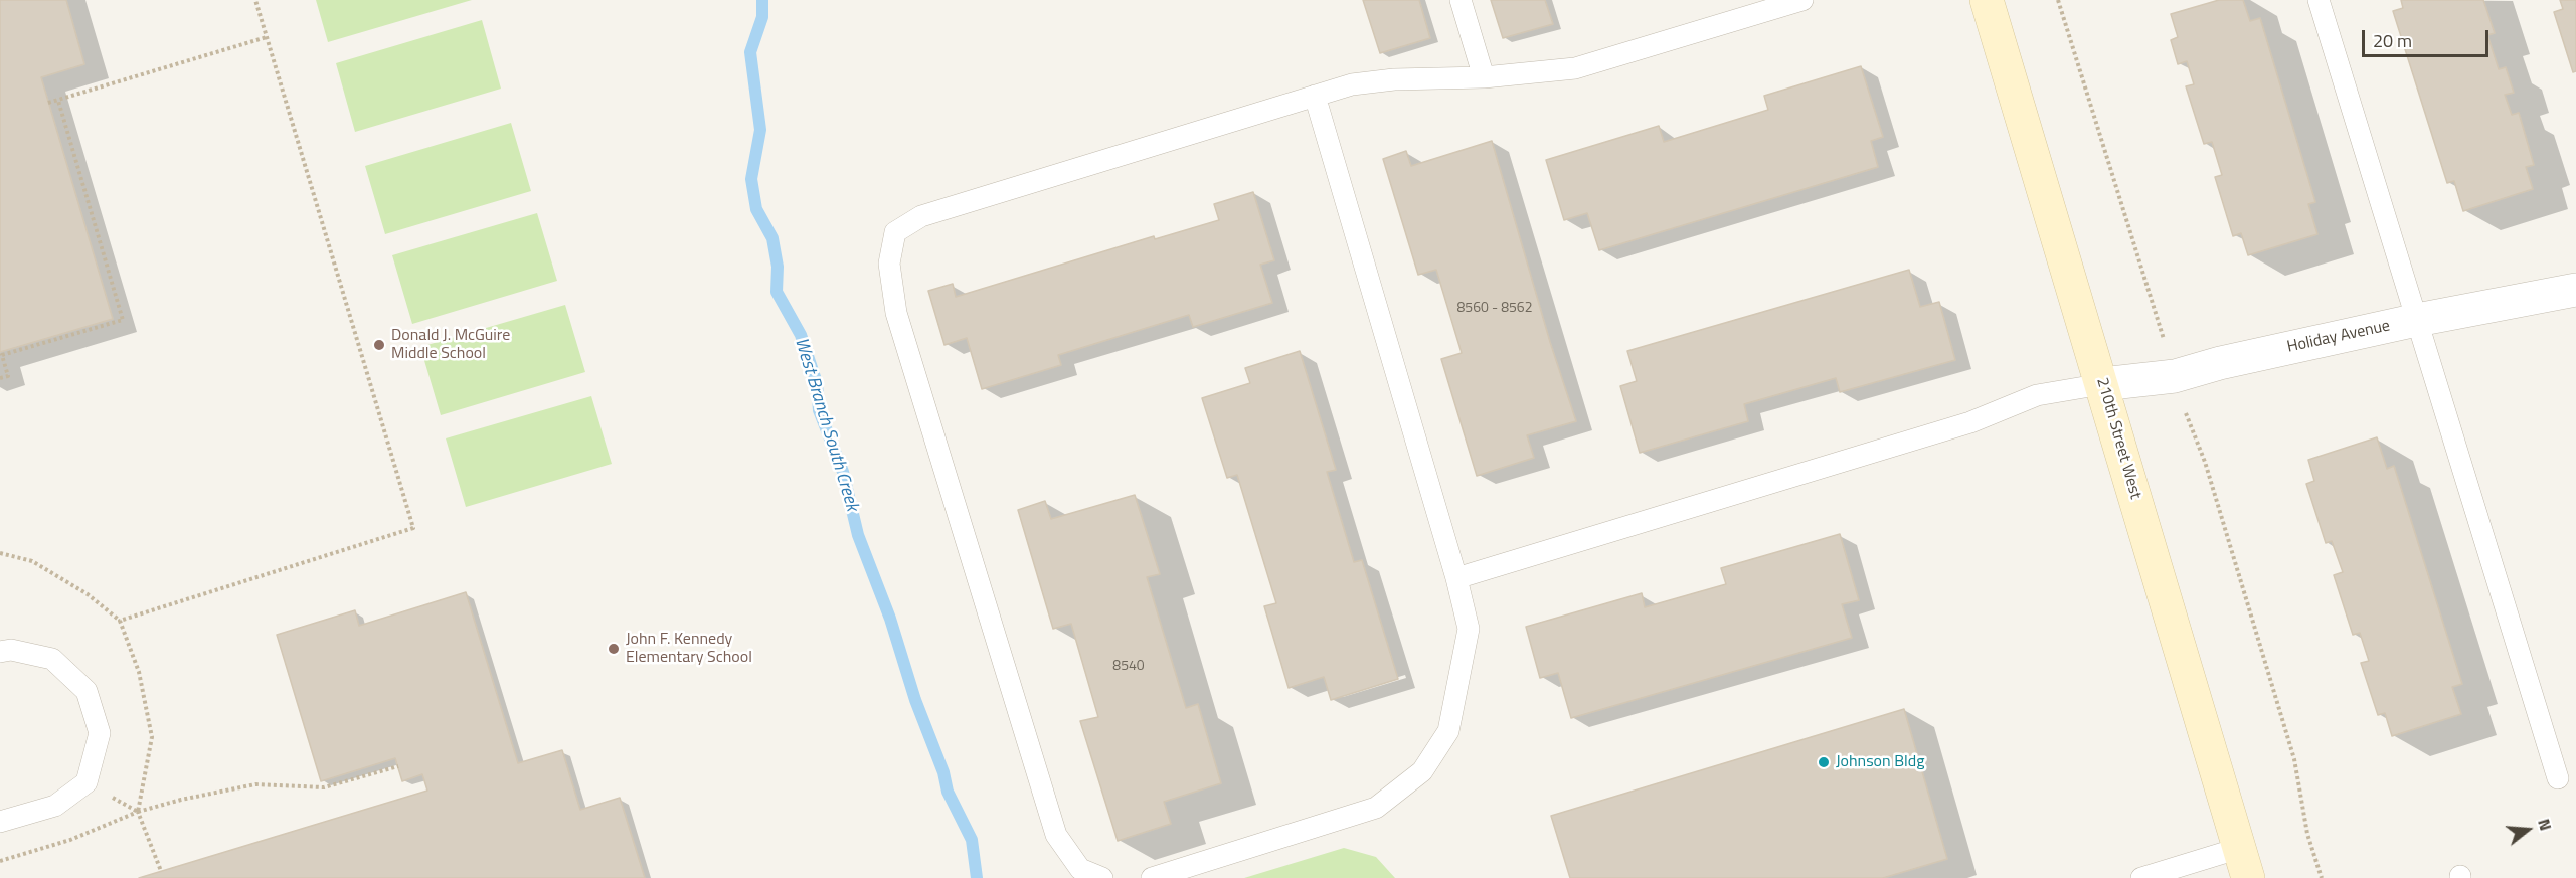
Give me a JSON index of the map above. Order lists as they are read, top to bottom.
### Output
{
  "streets": {
    "street": ["Holiday Avenue", "210th Street West"]
  },
  "crossings": [
    ["Holiday Avenue", "210th Street West"]
  ],
  "water": ["West Branch South Creek"],
  "places": ["Donald J. McGuire Middle School", "John F. Kennedy Elementary School", "Johnson Bldg"],
  "house_numbers": ["8560 - 8562", "8540"],
  "scale_bar": "20 m",
  "north": "right"
}
